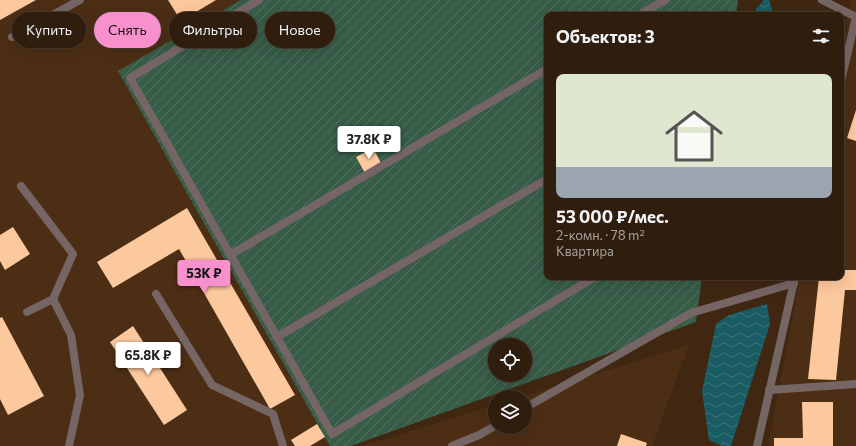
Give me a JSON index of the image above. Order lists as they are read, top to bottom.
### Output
{
  "page": {
    "chip": [
      "Купить",
      "Снять",
      "Фильтры",
      "Новое"
    ],
    "heading": "Объектов: 3",
    "list": [
      {
        "name": "53 000 ₽/мес.",
        "note": "2-комн. · 78 m² · Квартира"
      }
    ],
    "price": ["37.8K ₽", "53K ₽", "65.8K ₽"]
  }
}
